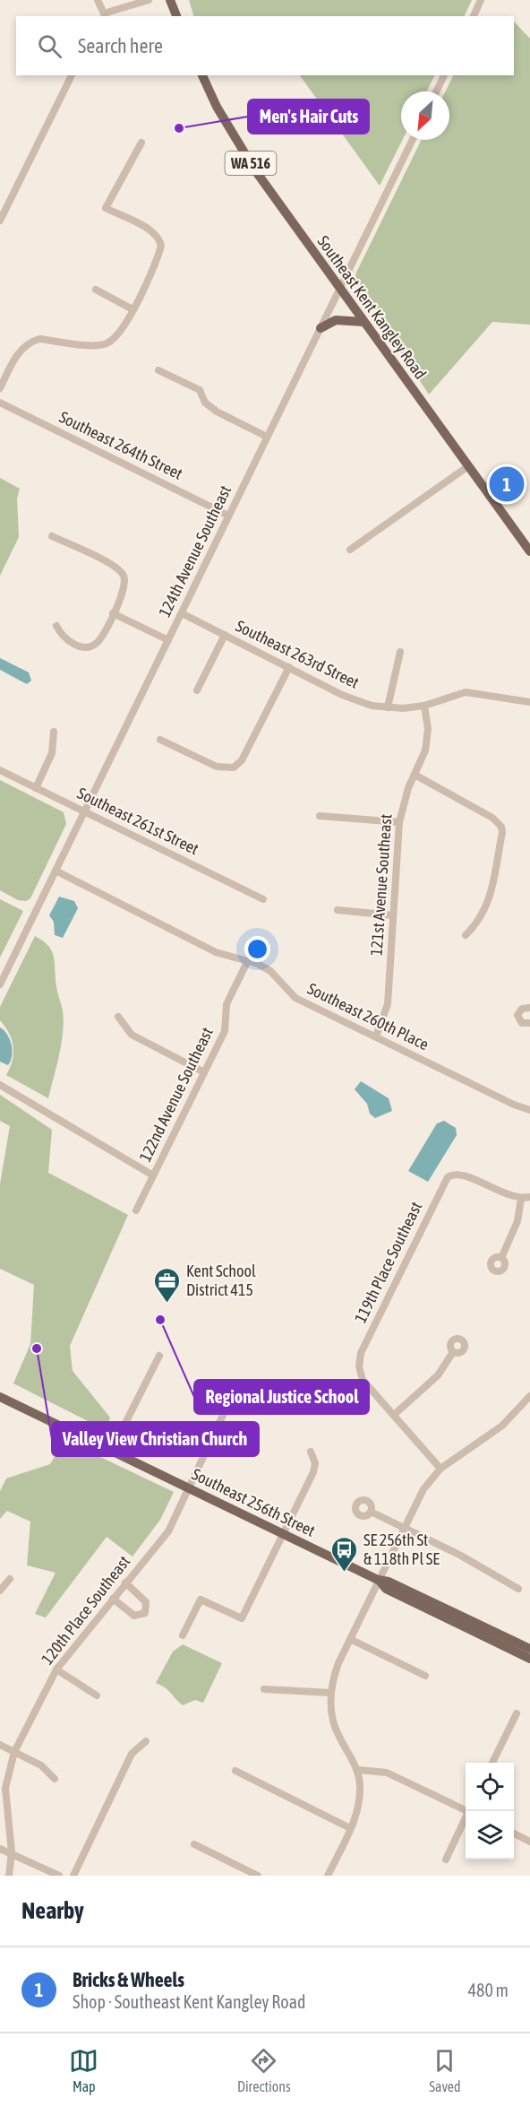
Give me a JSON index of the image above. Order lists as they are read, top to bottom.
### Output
{
  "streets": {
    "main road": ["WA 516", "Southeast Kent Kangley Road", "Southeast 256th Street"],
    "street": [
      "Southeast 264th Street",
      "124th Avenue Southeast",
      "Southeast 263rd Street",
      "Southeast 261st Street",
      "121st Avenue Southeast",
      "Southeast 260th Place",
      "122nd Avenue Southeast",
      "119th Place Southeast",
      "120th Place Southeast"
    ]
  },
  "crossings": [
    ["Southeast Kent Kangley Road", "124th Avenue Southeast"],
    ["Southeast 264th Street", "124th Avenue Southeast"],
    ["124th Avenue Southeast", "Southeast 263rd Street"],
    ["124th Avenue Southeast", "Southeast 261st Street"],
    ["124th Avenue Southeast", "Southeast 260th Place"],
    ["Southeast 263rd Street", "121st Avenue Southeast"],
    ["121st Avenue Southeast", "Southeast 260th Place"],
    ["Southeast 260th Place", "122nd Avenue Southeast"],
    ["Southeast 256th Street", "120th Place Southeast"]
  ],
  "places": {
    "other": ["Men's Hair Cuts", "Regional Justice School", "Valley View Christian Church"],
    "office": ["Kent School District 415"],
    "bus stop": ["SE 256th St & 118th Pl SE"]
  },
  "north": "bottom left",
  "page": {
    "search": "Search here",
    "pins": "1",
    "heading": "Nearby",
    "list": [
      {
        "mark": "1",
        "name": "Bricks & Wheels",
        "note": "Shop · Southeast Kent Kangley Road",
        "value": "480 m"
      }
    ],
    "nav": ["Map", "Directions", "Saved"]
  }
}
